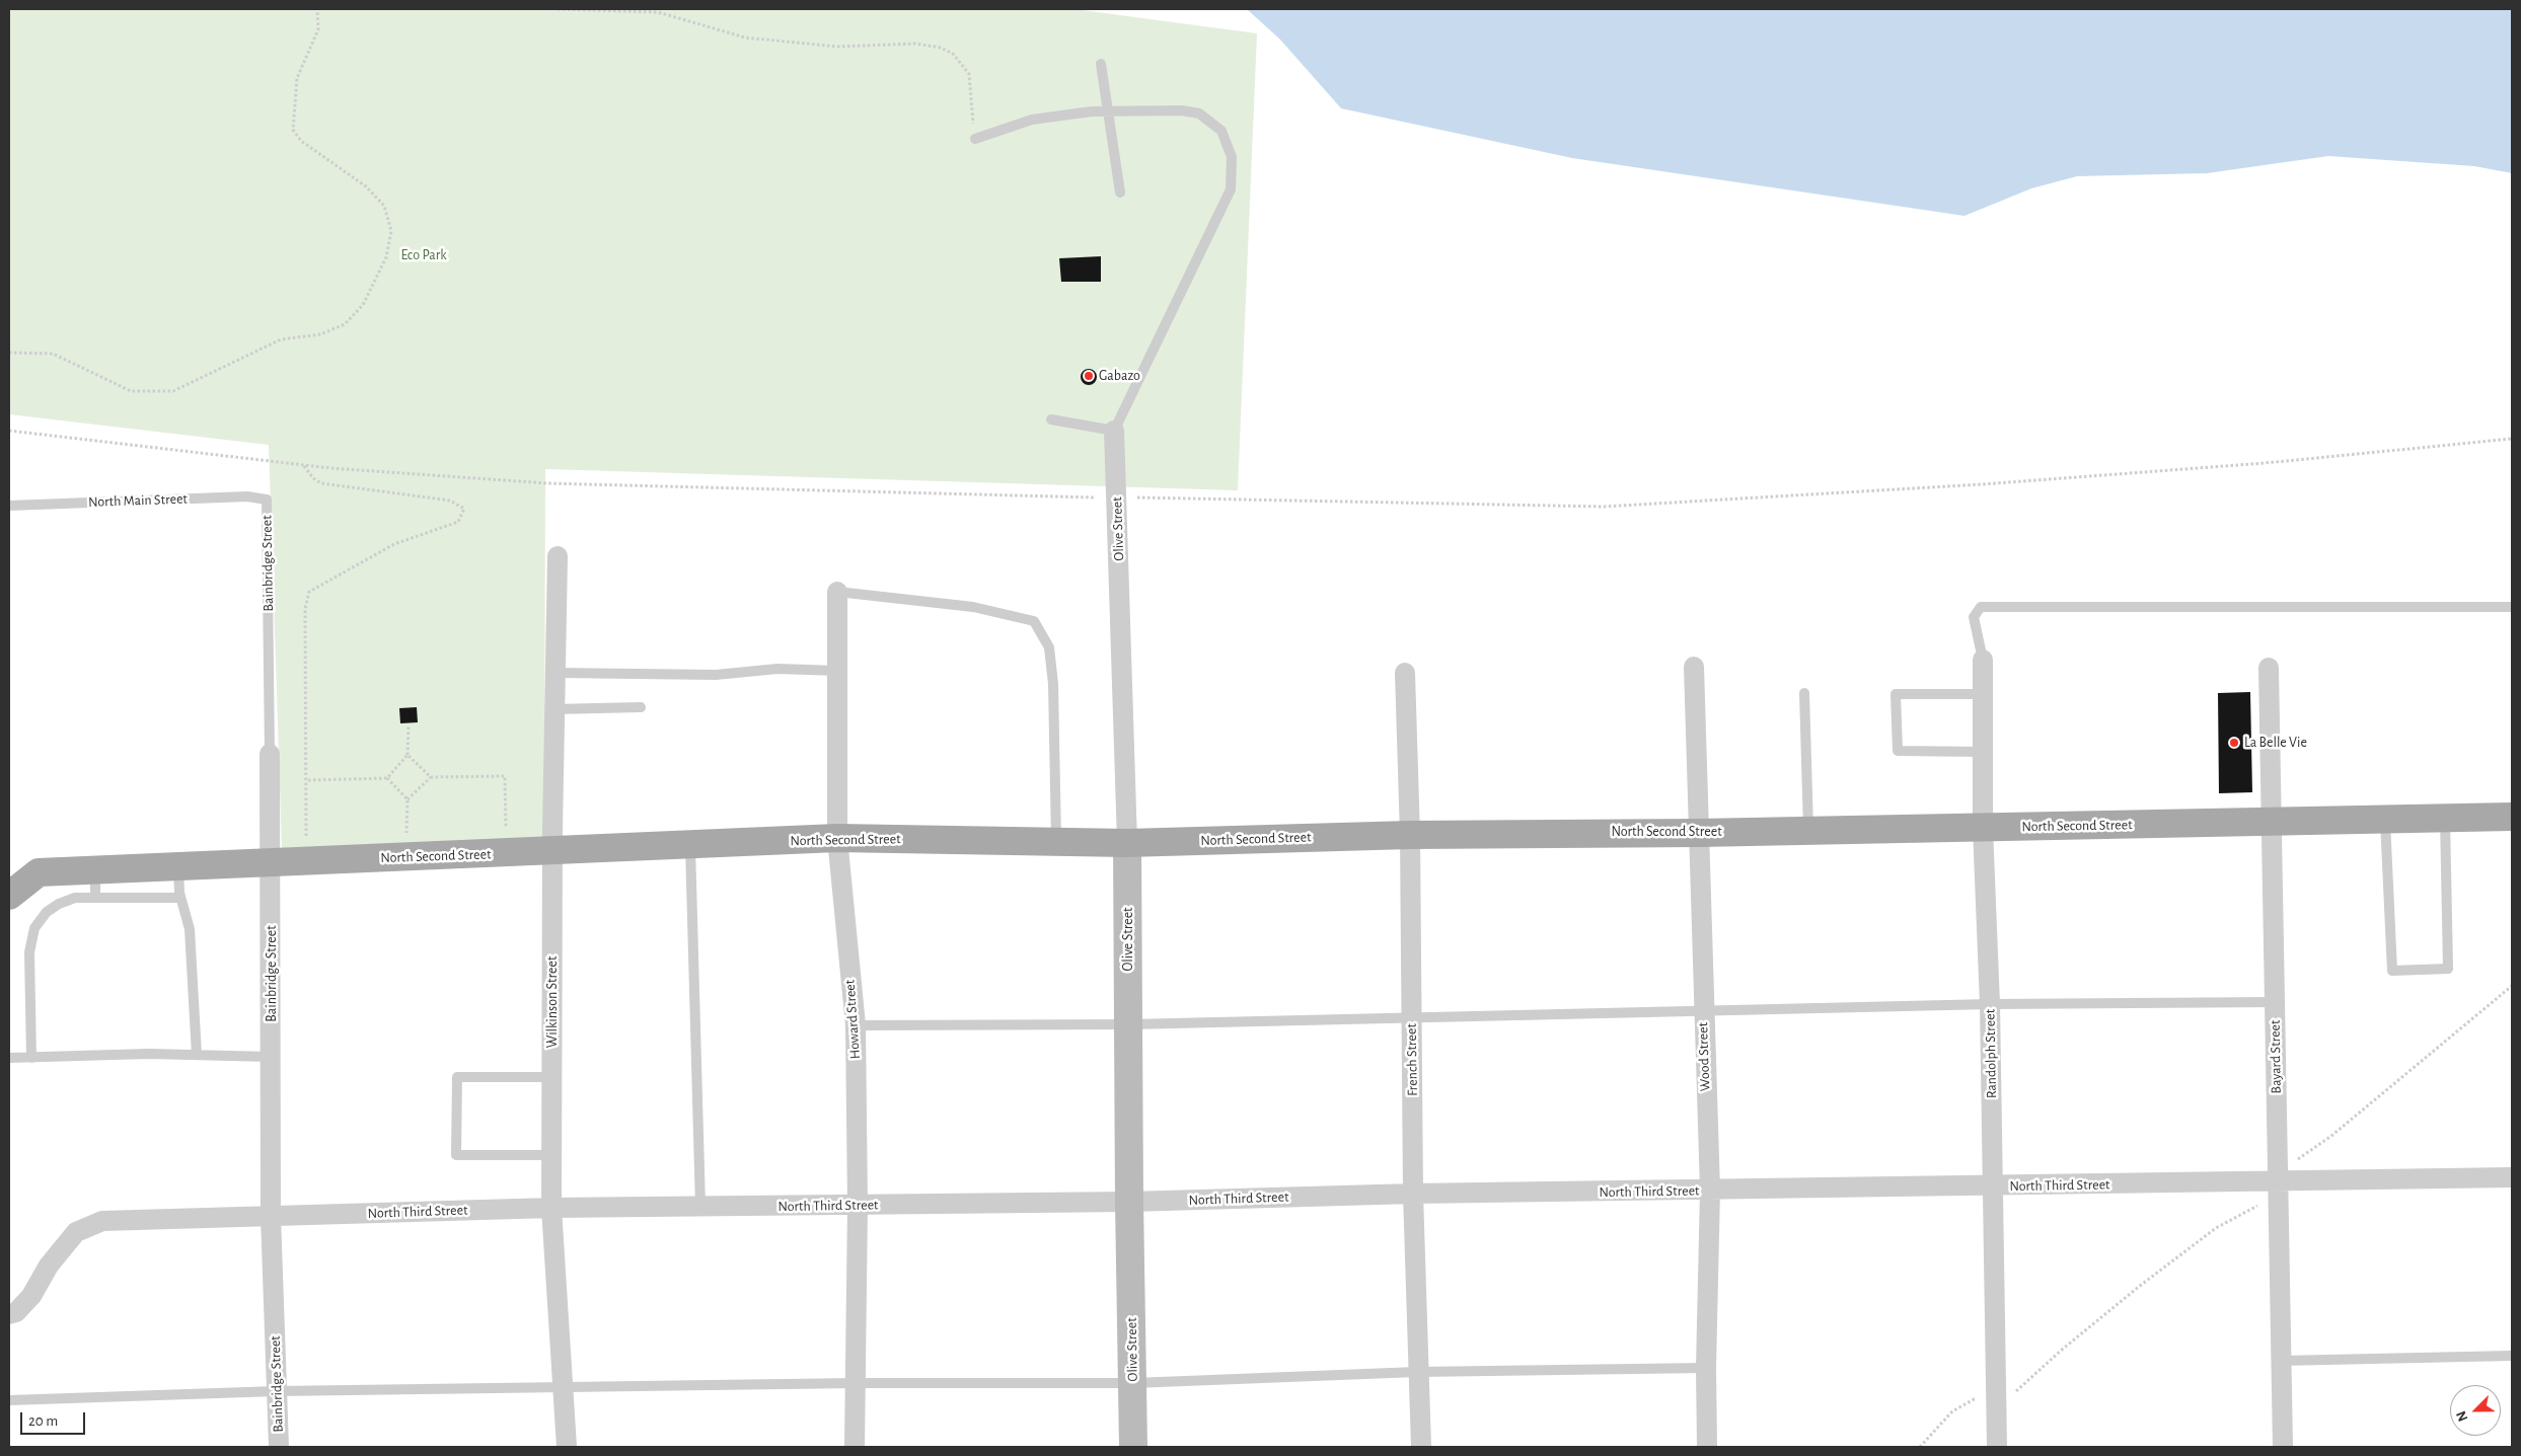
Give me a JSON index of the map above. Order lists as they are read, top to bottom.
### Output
{
  "streets": {
    "main road": ["North Second Street"],
    "street": [
      "Olive Street",
      "Bainbridge Street",
      "Wilkinson Street",
      "Howard Street",
      "Randolph Street",
      "Wood Street",
      "Bayard Street",
      "French Street",
      "North Third Street"
    ],
    "lane": ["North Main Street"]
  },
  "crossings": [
    ["North Main Street", "Bainbridge Street"],
    ["Olive Street", "North Second Street"],
    ["Olive Street", "North Third Street"],
    ["Bainbridge Street", "North Second Street"],
    ["Bainbridge Street", "North Third Street"],
    ["North Second Street", "Wilkinson Street"],
    ["North Second Street", "Howard Street"],
    ["North Second Street", "Randolph Street"],
    ["North Second Street", "Wood Street"],
    ["North Second Street", "Bayard Street"],
    ["North Second Street", "French Street"],
    ["Wilkinson Street", "North Third Street"],
    ["Howard Street", "North Third Street"],
    ["Randolph Street", "North Third Street"],
    ["Wood Street", "North Third Street"],
    ["Bayard Street", "North Third Street"],
    ["French Street", "North Third Street"]
  ],
  "parks": ["Eco Park"],
  "places": ["Gabazo", "La Belle Vie"],
  "scale_bar": "20 m",
  "north": "bottom left"
}
